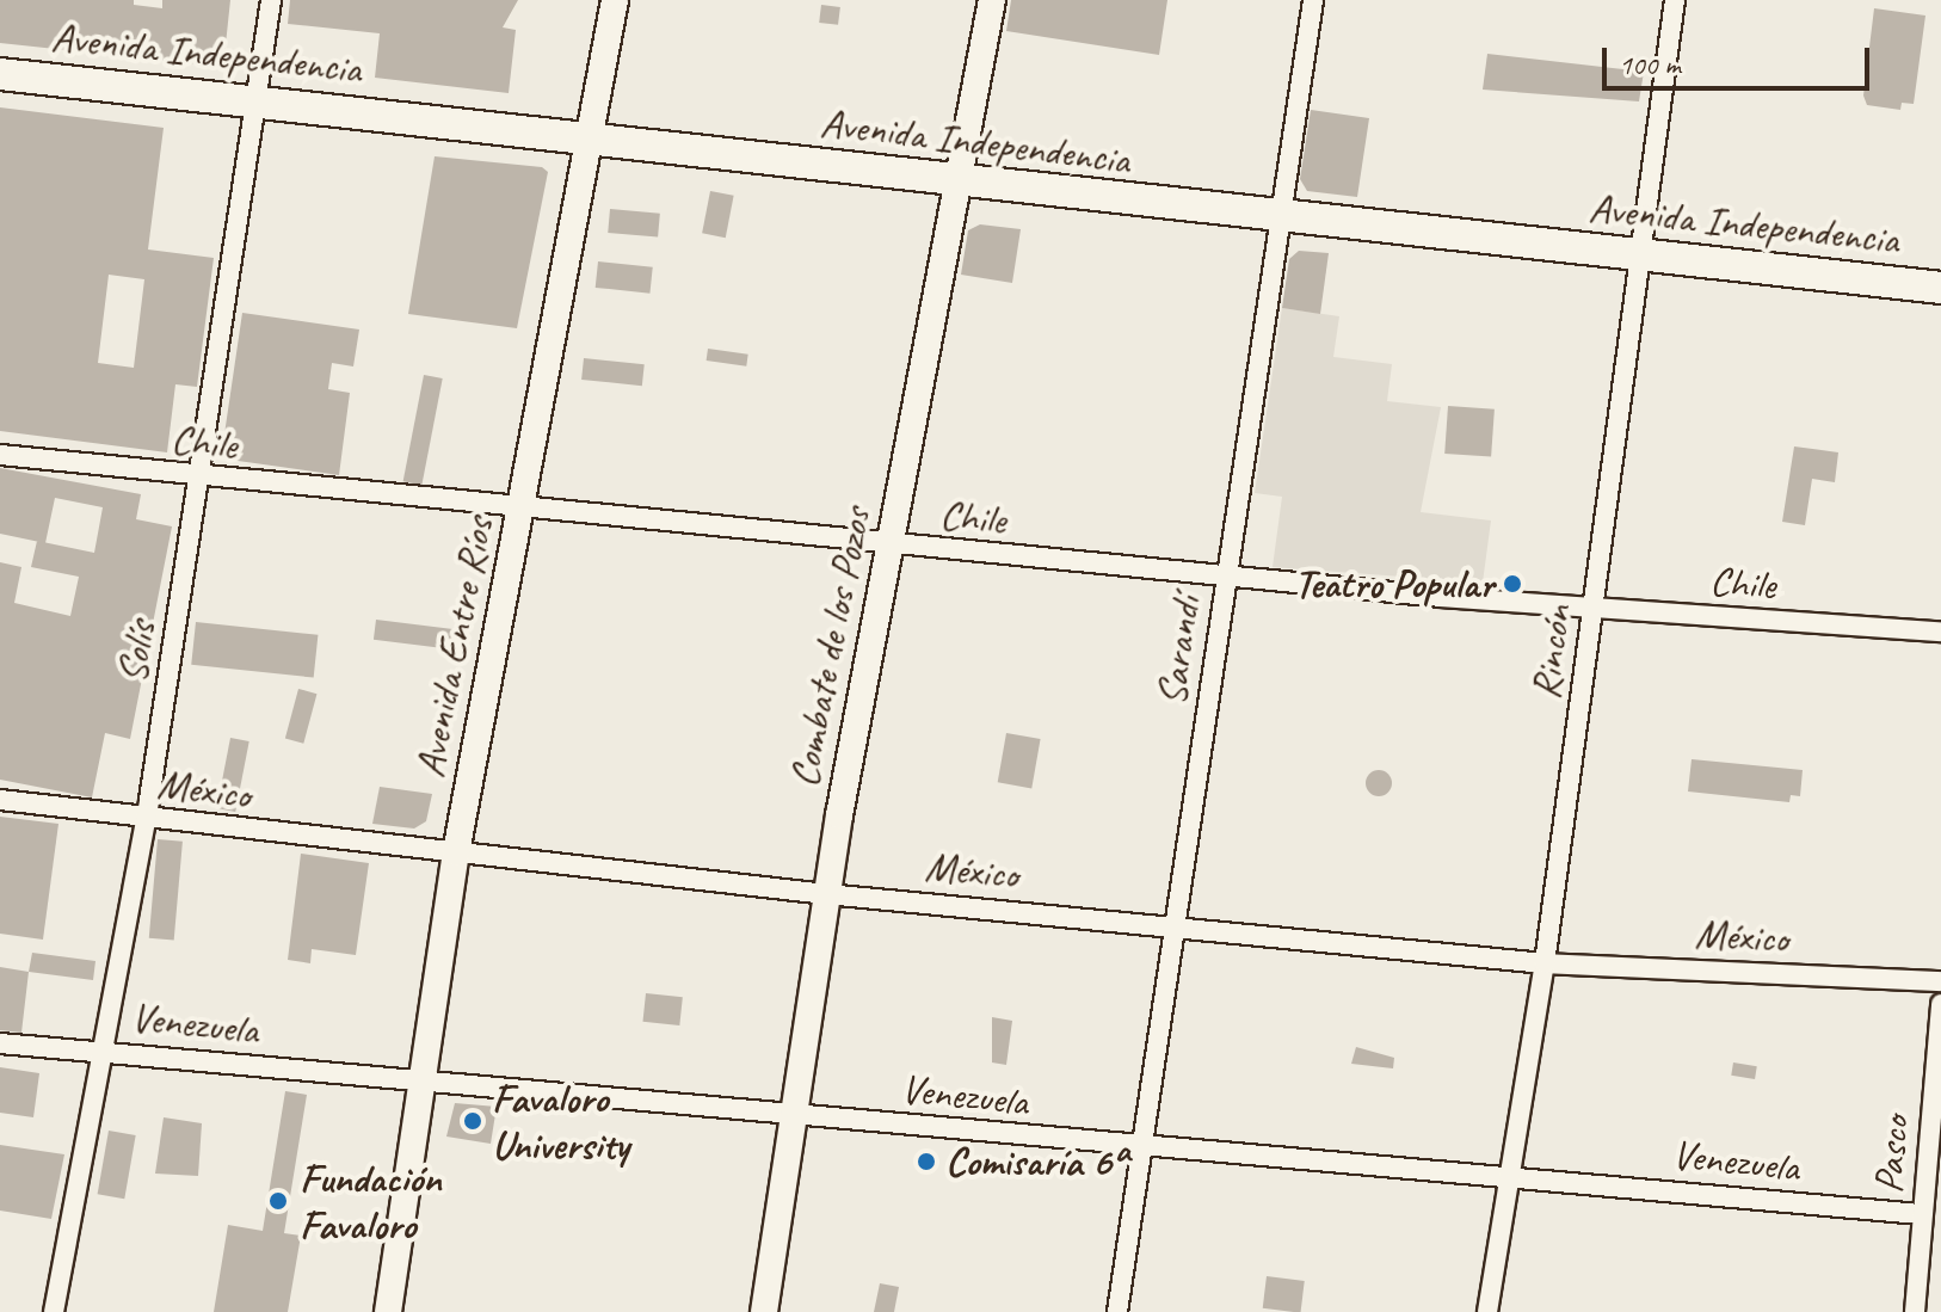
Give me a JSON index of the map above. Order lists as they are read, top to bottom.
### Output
{
  "streets": {
    "main road": ["Avenida Independencia", "Avenida Entre Ríos", "Combate de los Pozos"],
    "street": [
      "Chile",
      "Sarandí",
      "Solís",
      "Rincón",
      "México",
      "Venezuela",
      "Pasco"
    ]
  },
  "crossings": [
    ["Avenida Independencia", "Avenida Entre Ríos"],
    ["Avenida Independencia", "Combate de los Pozos"],
    ["Avenida Independencia", "Sarandí"],
    ["Avenida Independencia", "Solís"],
    ["Avenida Independencia", "Rincón"],
    ["Chile", "Avenida Entre Ríos"],
    ["Chile", "Combate de los Pozos"],
    ["Chile", "Sarandí"],
    ["Chile", "Solís"],
    ["Chile", "Rincón"],
    ["Avenida Entre Ríos", "México"],
    ["Avenida Entre Ríos", "Venezuela"],
    ["Combate de los Pozos", "México"],
    ["Combate de los Pozos", "Venezuela"],
    ["Sarandí", "México"],
    ["Sarandí", "Venezuela"],
    ["Solís", "México"],
    ["Solís", "Venezuela"],
    ["Rincón", "México"],
    ["Rincón", "Venezuela"],
    ["Venezuela", "Pasco"]
  ],
  "places": [
    "Teatro Popular",
    "Favaloro University",
    "Comisaría 6ª",
    "Fundación Favaloro"
  ],
  "scale_bar": "100 m"
}
